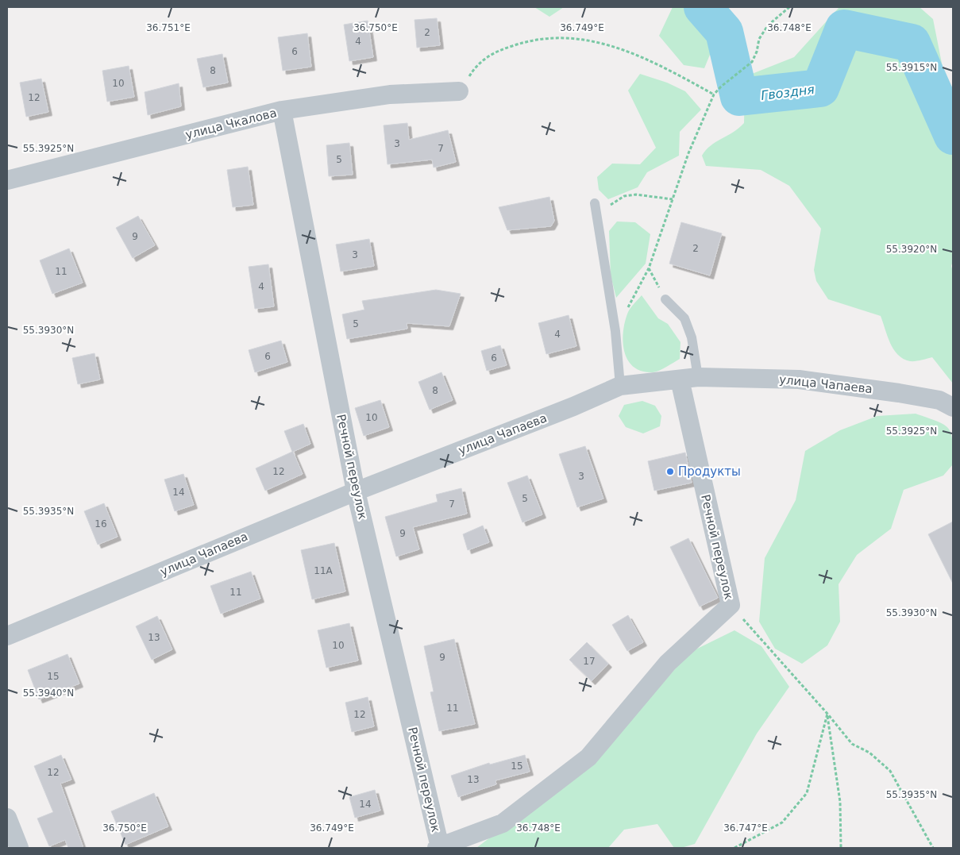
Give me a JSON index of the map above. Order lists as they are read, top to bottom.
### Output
{
  "streets": {
    "street": ["улица Чкалова", "улица Чапаева", "Речной переулок"]
  },
  "crossings": [
    ["улица Чкалова", "Речной переулок"],
    ["улица Чапаева", "Речной переулок"]
  ],
  "water": ["Гвоздня"],
  "places": ["Продукты"],
  "house_numbers": [
    "2",
    "4",
    "6",
    "8",
    "10",
    "12",
    "3",
    "7",
    "5",
    "9",
    "2",
    "3",
    "11",
    "4",
    "5",
    "4",
    "6",
    "6",
    "8",
    "10",
    "12",
    "3",
    "14",
    "5",
    "7",
    "16",
    "9",
    "11А",
    "11",
    "13",
    "10",
    "9",
    "17",
    "15",
    "11",
    "12",
    "15",
    "12",
    "13",
    "14"
  ],
  "coordinates": [
    "36.751°E",
    "36.750°E",
    "36.749°E",
    "36.748°E",
    "55.3915°N",
    "55.3925°N",
    "55.3920°N",
    "55.3930°N",
    "55.3935°N",
    "55.3940°N",
    "36.747°E"
  ]
}
